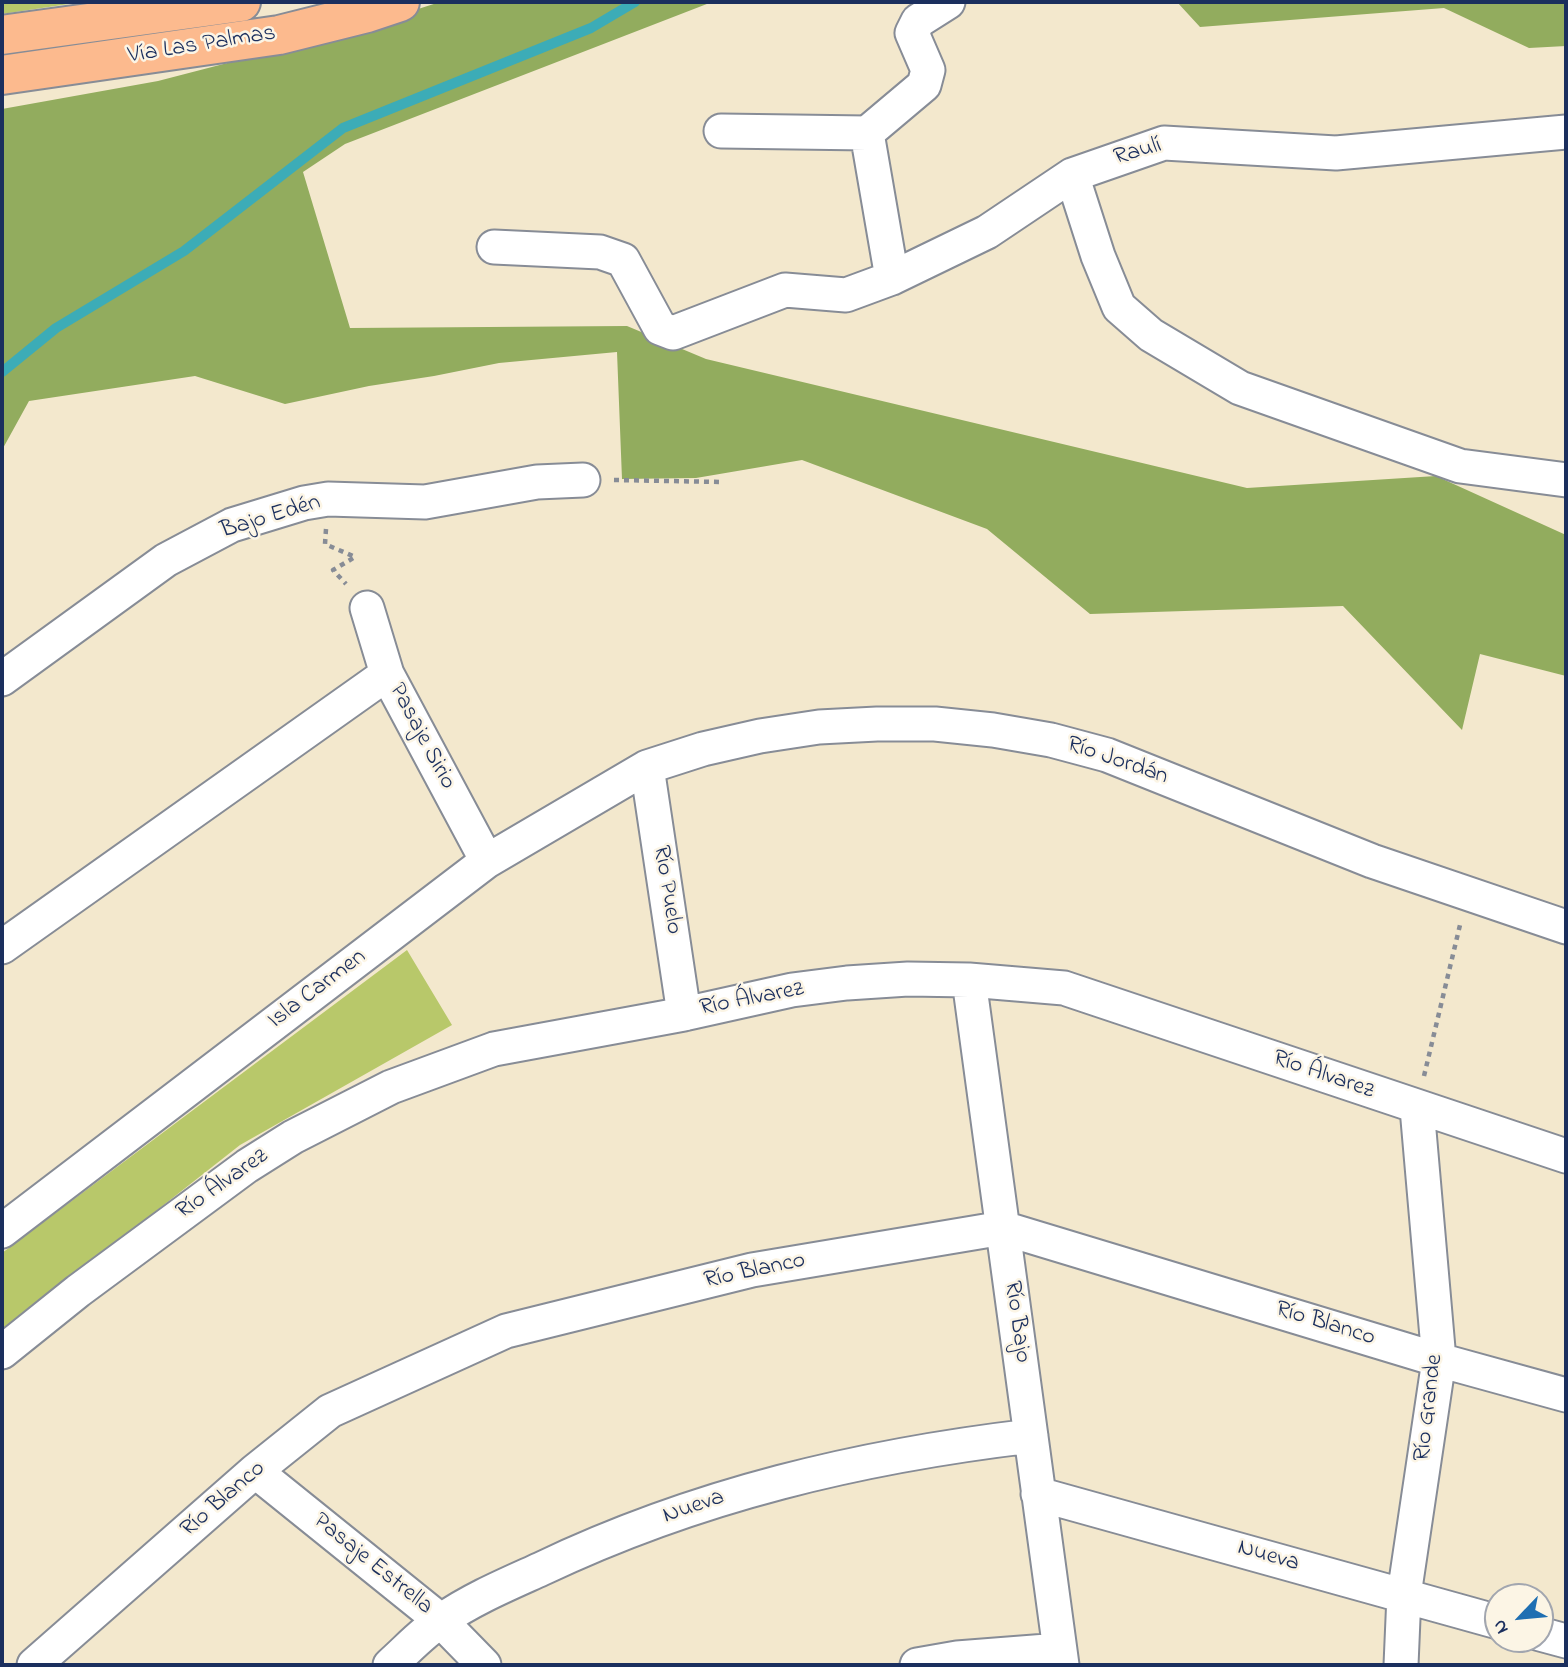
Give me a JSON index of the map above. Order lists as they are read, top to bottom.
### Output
{
  "streets": {
    "highway": ["Vía Las Palmas"],
    "street": [
      "Raulí",
      "Bajo Edén",
      "Pasaje Sirio",
      "Río Jordán",
      "Río Puelo",
      "Isla Carmen",
      "Río Álvarez",
      "Río Blanco",
      "Río Bajo",
      "Río Grande",
      "Nueva",
      "Pasaje Estrella"
    ]
  },
  "crossings": [
    ["Pasaje Sirio", "Isla Carmen"],
    ["Río Jordán", "Río Puelo"],
    ["Río Jordán", "Isla Carmen"],
    ["Río Puelo", "Isla Carmen"],
    ["Río Puelo", "Río Álvarez"],
    ["Río Álvarez", "Río Bajo"],
    ["Río Álvarez", "Río Grande"],
    ["Río Blanco", "Río Bajo"],
    ["Río Blanco", "Río Grande"],
    ["Río Blanco", "Pasaje Estrella"],
    ["Río Bajo", "Nueva"],
    ["Río Grande", "Nueva"],
    ["Nueva", "Pasaje Estrella"]
  ],
  "north": "bottom left"
}
